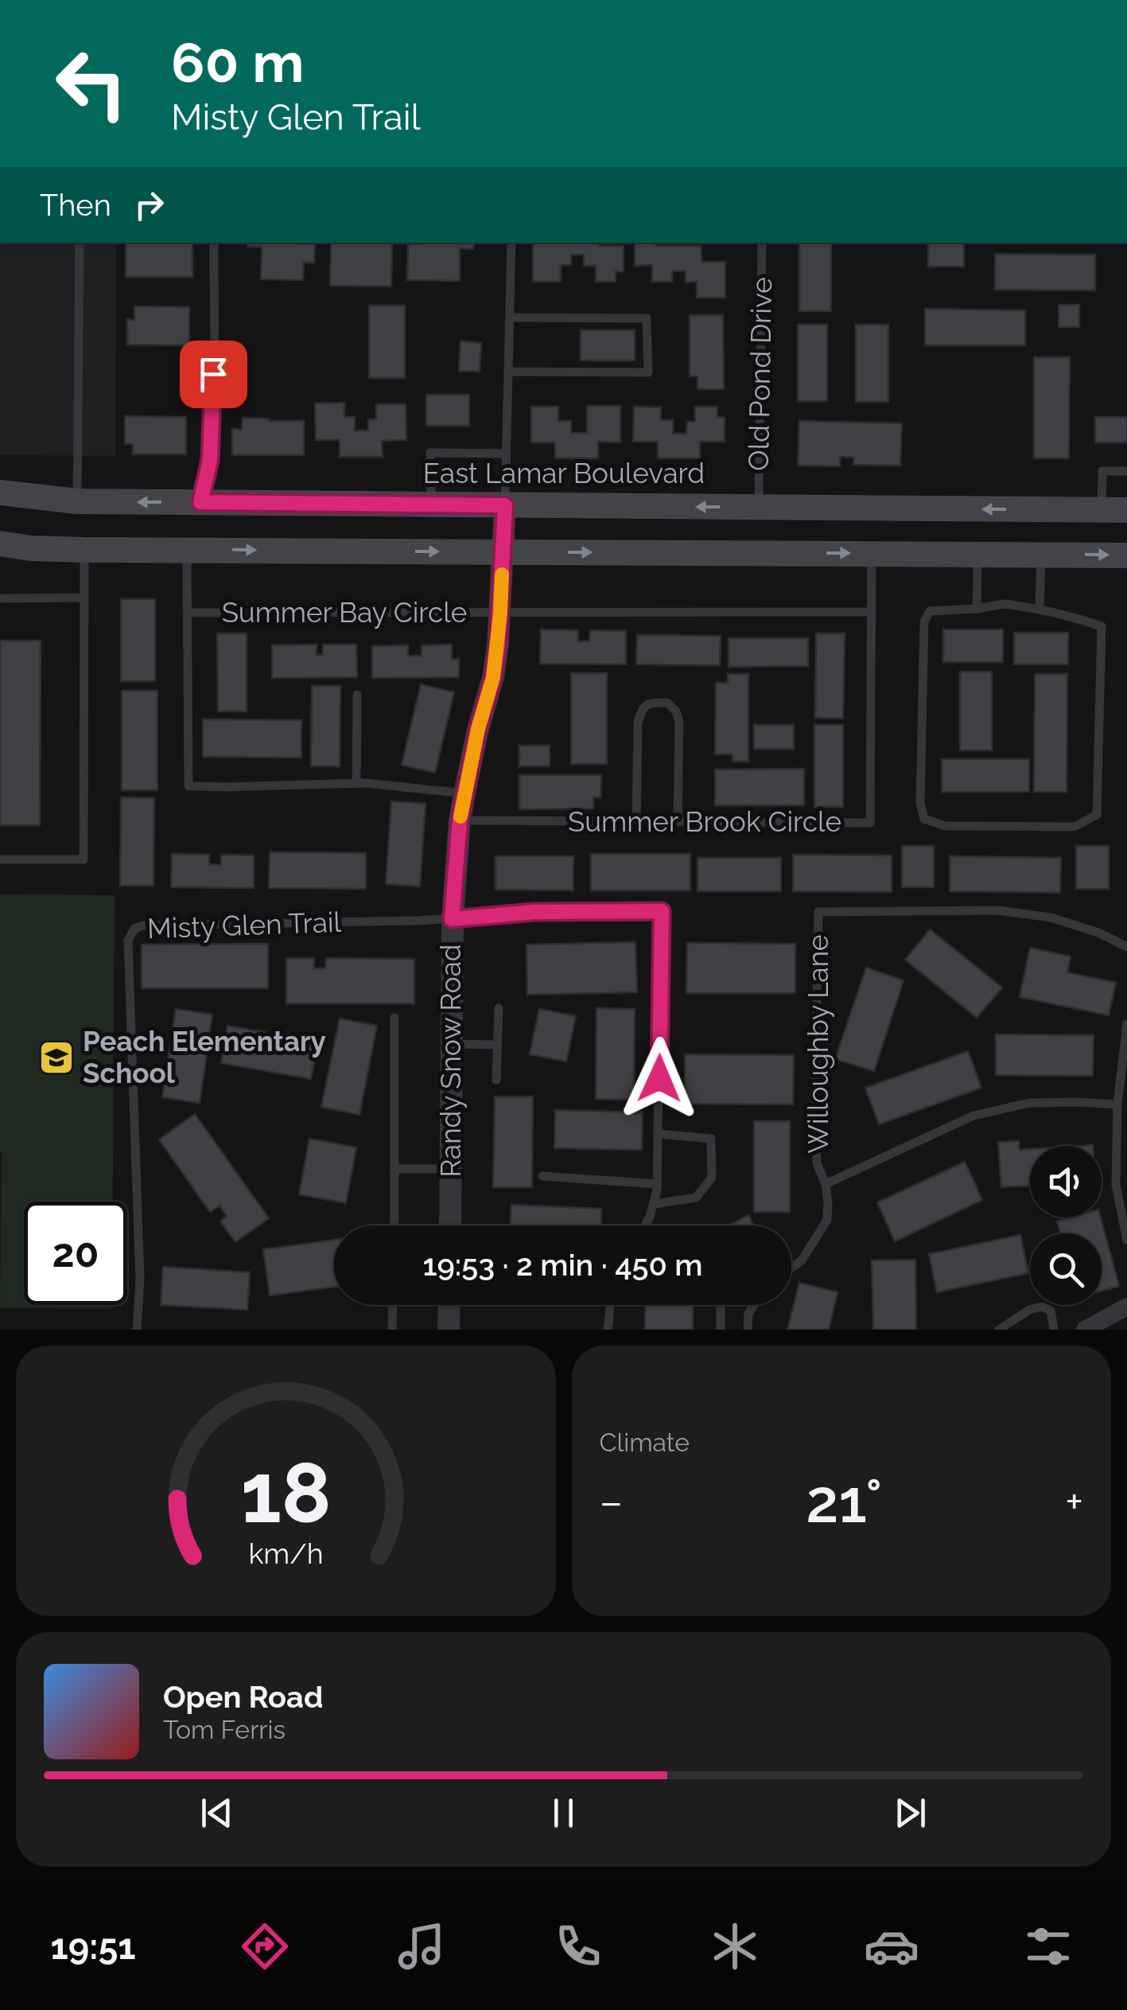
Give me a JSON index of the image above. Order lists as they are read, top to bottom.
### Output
{
  "streets": {
    "main road": ["East Lamar Boulevard"],
    "street": ["Randy Snow Road"],
    "lane": [
      "Old Pond Drive",
      "Summer Bay Circle",
      "Summer Brook Circle",
      "Misty Glen Trail",
      "Willoughby Lane"
    ]
  },
  "crossings": [
    ["Old Pond Drive", "East Lamar Boulevard"],
    ["East Lamar Boulevard", "Randy Snow Road"],
    ["Summer Bay Circle", "Summer Brook Circle"],
    ["Summer Bay Circle", "Randy Snow Road"],
    ["Summer Brook Circle", "Randy Snow Road"],
    ["Misty Glen Trail", "Randy Snow Road"]
  ],
  "places": {
    "school or university": ["Peach Elementary School"]
  },
  "page": {
    "turn": ["60 m", "Misty Glen Trail"],
    "then": "Then",
    "limit": "20",
    "trip": "19:53 · 2 min · 450 m",
    "tile": "Climate",
    "heat": ["−", "21°", "+"],
    "song": ["Open Road", "Tom Ferris"],
    "tabs": "19:51",
    "gauge": ["18", "km/h"]
  }
}
